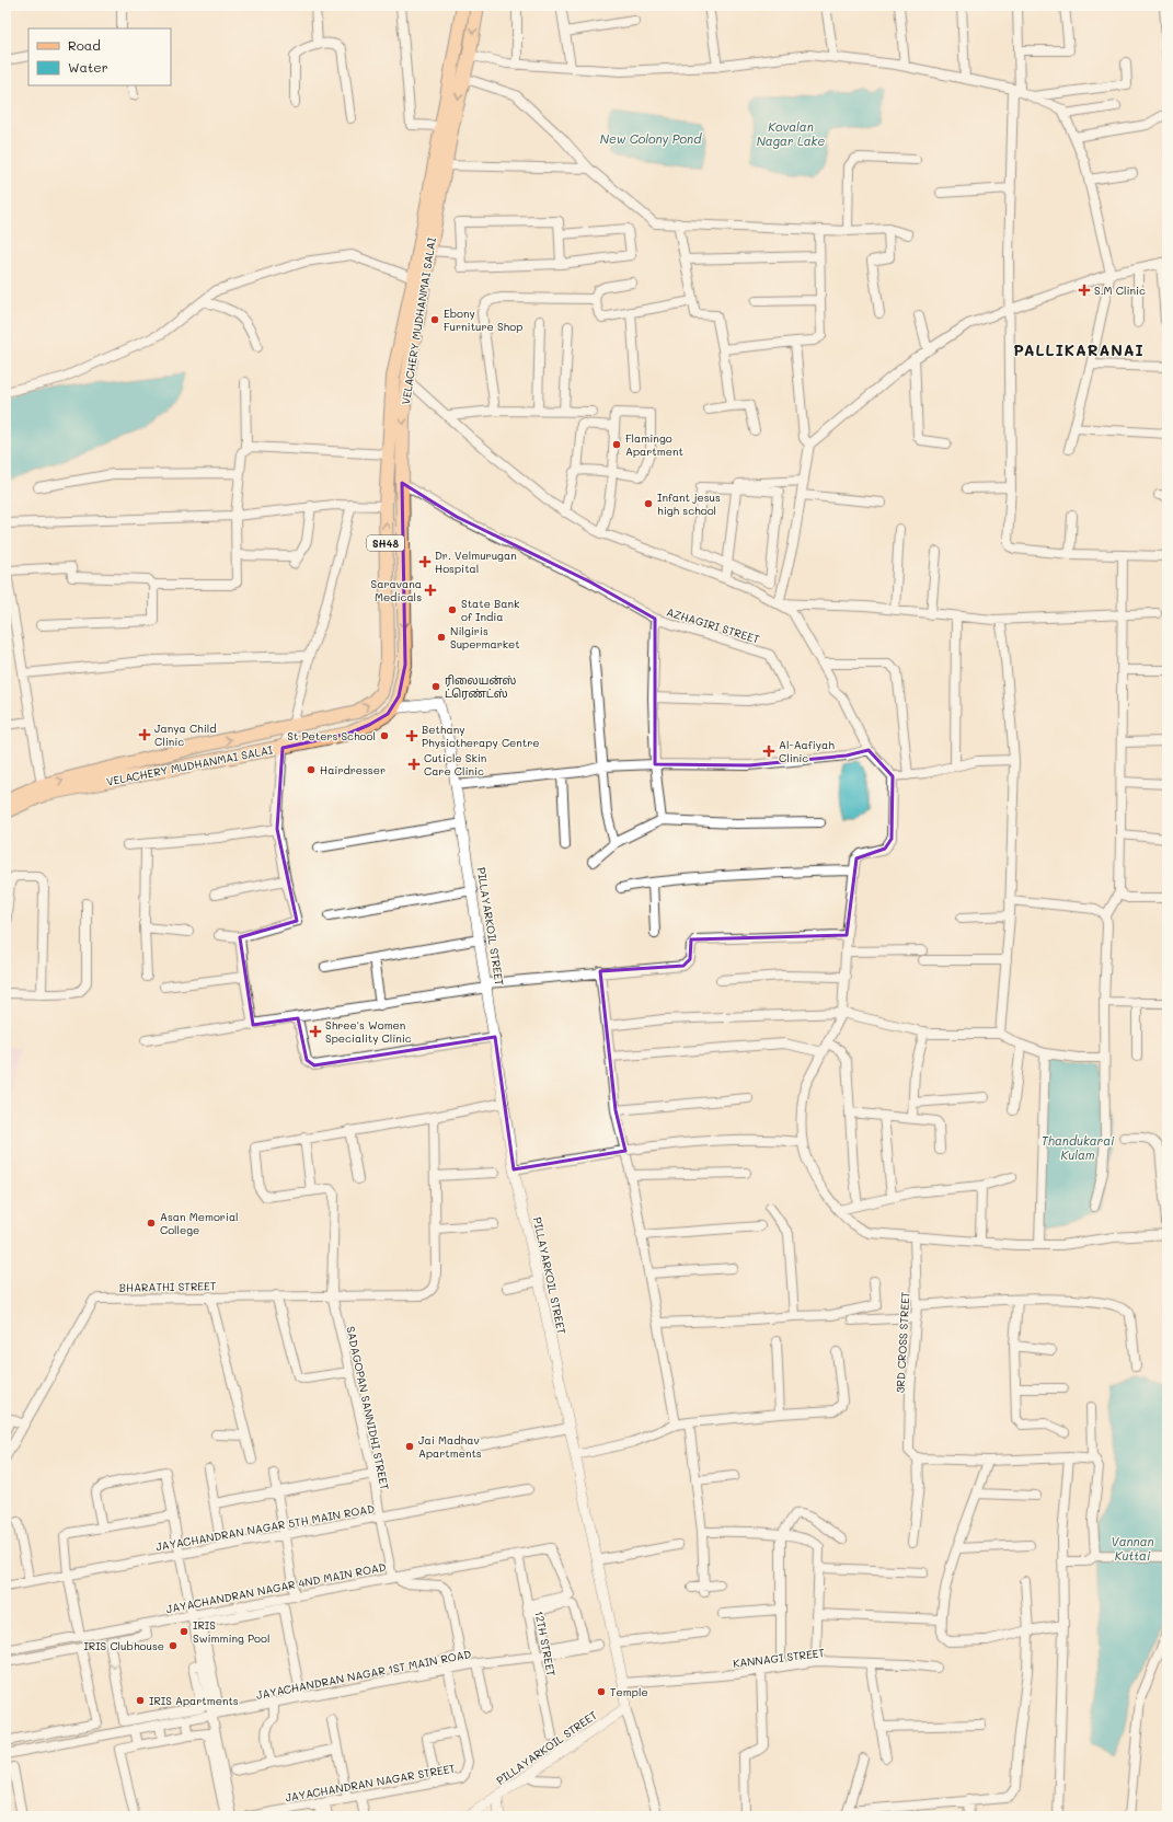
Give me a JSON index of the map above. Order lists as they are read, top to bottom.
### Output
{
  "streets": {
    "main road": ["VELACHERY MUDHANMAI SALAI", "SH48"],
    "street": [
      "AZHAGIRI STREET",
      "PILLAYARKOIL STREET",
      "BHARATHI STREET",
      "3RD CROSS STREET",
      "SADAGOPAN SANNIDHI STREET",
      "JAYACHANDRAN NAGAR 5TH MAIN ROAD",
      "JAYACHANDRAN NAGAR 4ND MAIN ROAD",
      "12TH STREET",
      "KANNAGI STREET",
      "JAYACHANDRAN NAGAR 1ST MAIN ROAD",
      "JAYACHANDRAN NAGAR STREET"
    ]
  },
  "crossings": [
    ["VELACHERY MUDHANMAI SALAI", "AZHAGIRI STREET"],
    ["VELACHERY MUDHANMAI SALAI", "PILLAYARKOIL STREET"],
    ["PILLAYARKOIL STREET", "KANNAGI STREET"],
    ["BHARATHI STREET", "SADAGOPAN SANNIDHI STREET"],
    ["SADAGOPAN SANNIDHI STREET", "JAYACHANDRAN NAGAR 5TH MAIN ROAD"],
    ["SADAGOPAN SANNIDHI STREET", "JAYACHANDRAN NAGAR 4ND MAIN ROAD"],
    ["JAYACHANDRAN NAGAR 4ND MAIN ROAD", "12TH STREET"],
    ["12TH STREET", "JAYACHANDRAN NAGAR 1ST MAIN ROAD"],
    ["JAYACHANDRAN NAGAR 1ST MAIN ROAD", "JAYACHANDRAN NAGAR STREET"]
  ],
  "districts": ["PALLIKARANAI"],
  "water": [
    "Kovalan Nagar Lake",
    "New Colony Pond",
    "Thandukarai Kulam",
    "Vannan Kuttai"
  ],
  "places": {
    "health": [
      "S.M Clinic",
      "Dr. Velmurugan Hospital",
      "Saravana Medicals",
      "Janya Child Clinic",
      "Bethany Physiotherapy Centre",
      "Al-Aafiyah Clinic",
      "Cuticle Skin Care Clinic",
      "Shree's Women Speciality Clinic"
    ],
    "other": [
      "Ebony Furniture Shop",
      "Flamingo Apartment",
      "Infant jesus high school",
      "State Bank of India",
      "Nilgiris Supermarket",
      "ரிலையன்ஸ் ட்ரெண்ட்ஸ்",
      "St Peters School",
      "Hairdresser",
      "Asan Memorial College",
      "Jai Madhav Apartments",
      "IRIS Swimming Pool",
      "IRIS Clubhouse",
      "Temple",
      "IRIS Apartments"
    ]
  },
  "legend": ["Road", "Water"]
}
